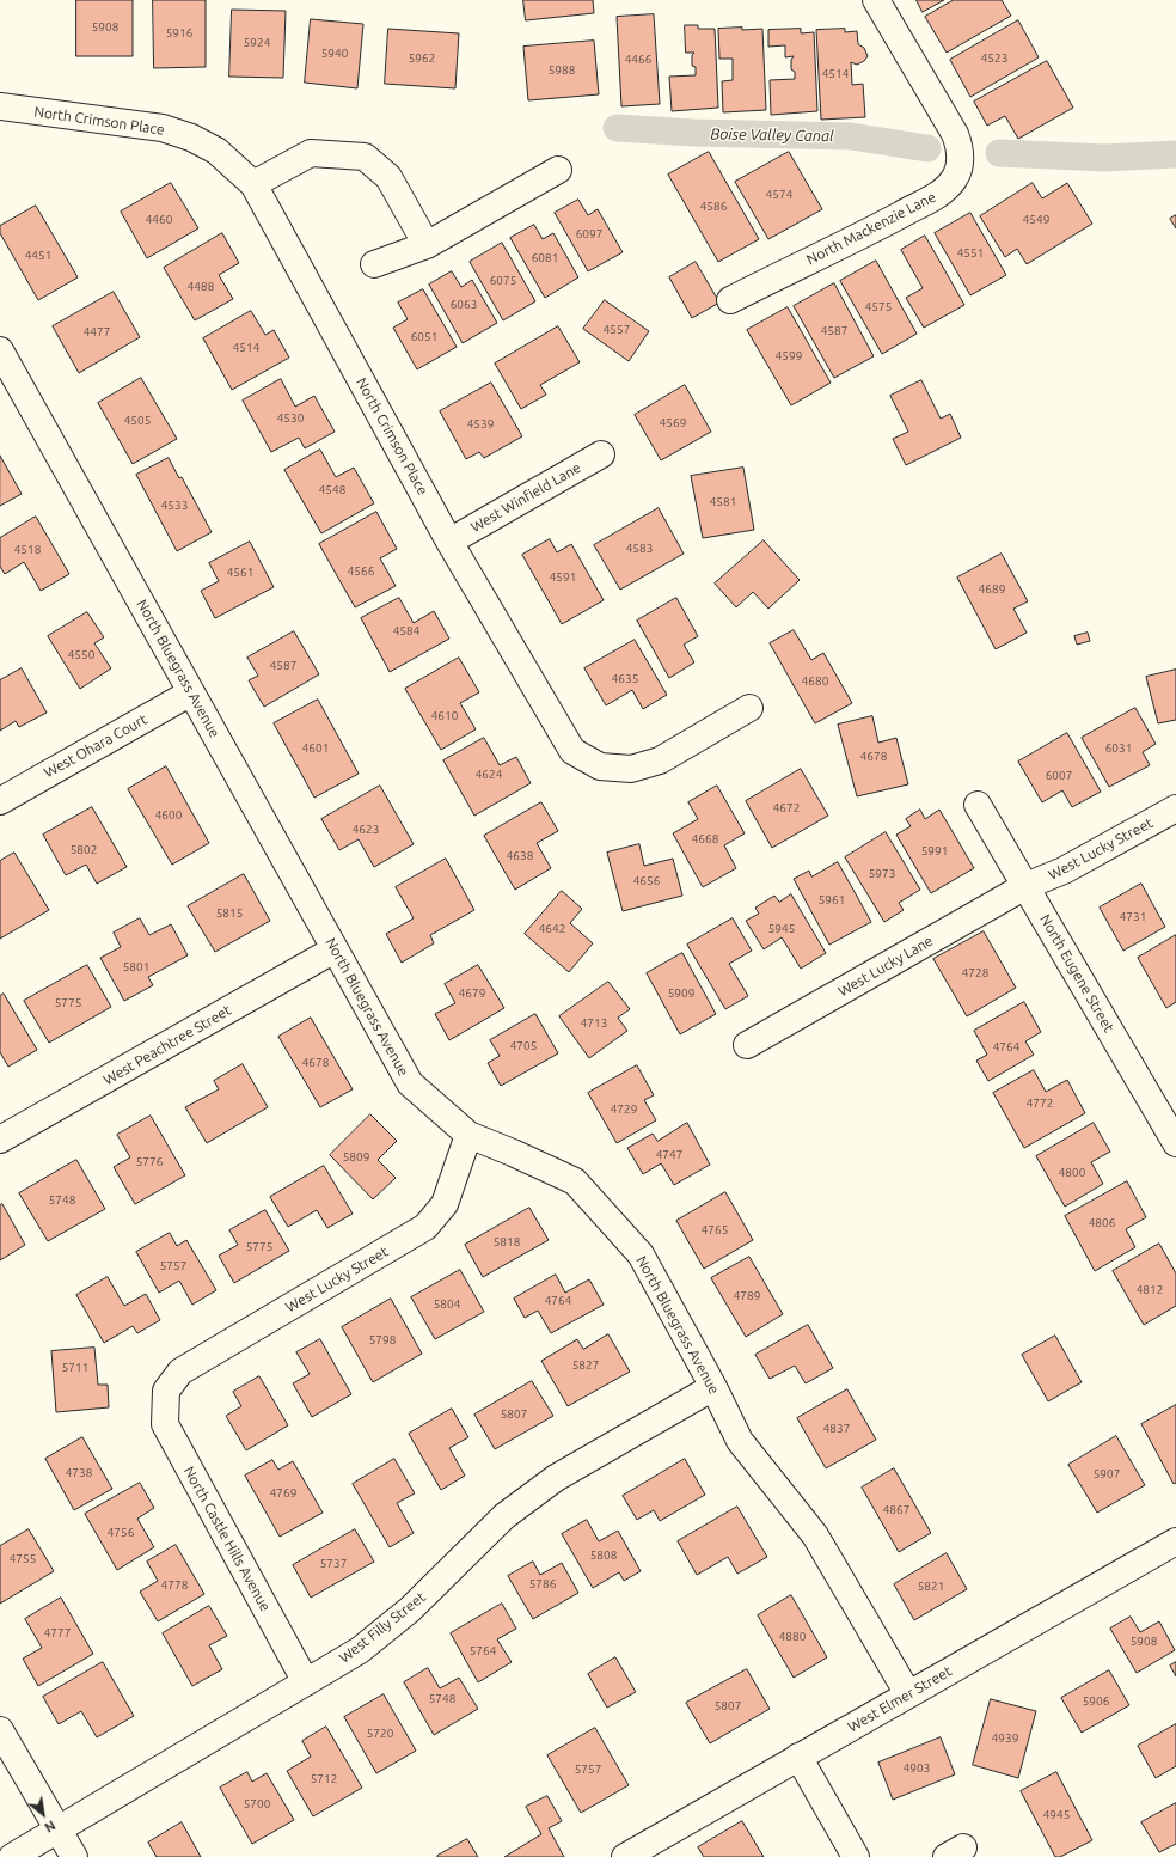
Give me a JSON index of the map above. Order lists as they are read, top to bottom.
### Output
{
  "streets": {
    "street": [
      "North Crimson Place",
      "North Mackenzie Lane",
      "West Winfield Lane",
      "North Bluegrass Avenue",
      "West Ohara Court",
      "West Lucky Street",
      "West Lucky Lane",
      "North Eugene Street",
      "West Peachtree Street",
      "North Castle Hills Avenue",
      "West Filly Street",
      "West Elmer Street"
    ]
  },
  "crossings": [
    ["North Crimson Place", "West Winfield Lane"],
    ["North Bluegrass Avenue", "West Ohara Court"],
    ["North Bluegrass Avenue", "West Lucky Street"],
    ["North Bluegrass Avenue", "West Peachtree Street"],
    ["North Bluegrass Avenue", "West Filly Street"],
    ["North Bluegrass Avenue", "West Elmer Street"],
    ["West Lucky Street", "West Lucky Lane"],
    ["West Lucky Street", "North Eugene Street"],
    ["West Lucky Street", "North Castle Hills Avenue"],
    ["West Lucky Lane", "North Eugene Street"],
    ["North Castle Hills Avenue", "West Filly Street"]
  ],
  "water": ["Boise Valley Canal"],
  "house_numbers": [
    "5908",
    "5916",
    "5924",
    "5940",
    "5962",
    "4523",
    "4466",
    "5988",
    "4514",
    "4574",
    "4586",
    "4460",
    "4549",
    "6097",
    "4551",
    "4451",
    "6081",
    "6075",
    "4488",
    "6063",
    "4575",
    "4557",
    "4587",
    "4477",
    "6051",
    "4514",
    "4599",
    "4530",
    "4505",
    "4569",
    "4539",
    "4548",
    "4581",
    "4533",
    "4583",
    "4518",
    "4566",
    "4561",
    "4591",
    "4689",
    "4584",
    "4550",
    "4587",
    "4635",
    "4680",
    "4610",
    "4601",
    "6031",
    "4678",
    "4624",
    "6007",
    "4672",
    "4600",
    "4623",
    "4668",
    "5802",
    "5991",
    "4638",
    "5973",
    "4656",
    "5961",
    "5815",
    "4731",
    "4642",
    "5945",
    "5801",
    "4728",
    "4679",
    "5909",
    "5775",
    "4713",
    "4705",
    "4764",
    "4678",
    "4772",
    "4729",
    "4747",
    "5809",
    "5776",
    "4800",
    "5748",
    "4806",
    "4765",
    "5818",
    "5775",
    "5757",
    "4812",
    "4789",
    "4764",
    "5804",
    "5798",
    "5827",
    "5711",
    "5807",
    "4837",
    "4738",
    "5907",
    "4769",
    "4867",
    "4756",
    "5808",
    "4755",
    "5737",
    "5786",
    "4778",
    "5821",
    "4777",
    "4880",
    "5908",
    "5764",
    "5748",
    "5906",
    "5807",
    "5720",
    "4939",
    "4903",
    "5757",
    "5712",
    "5700",
    "4945"
  ],
  "north": "bottom right"
}
